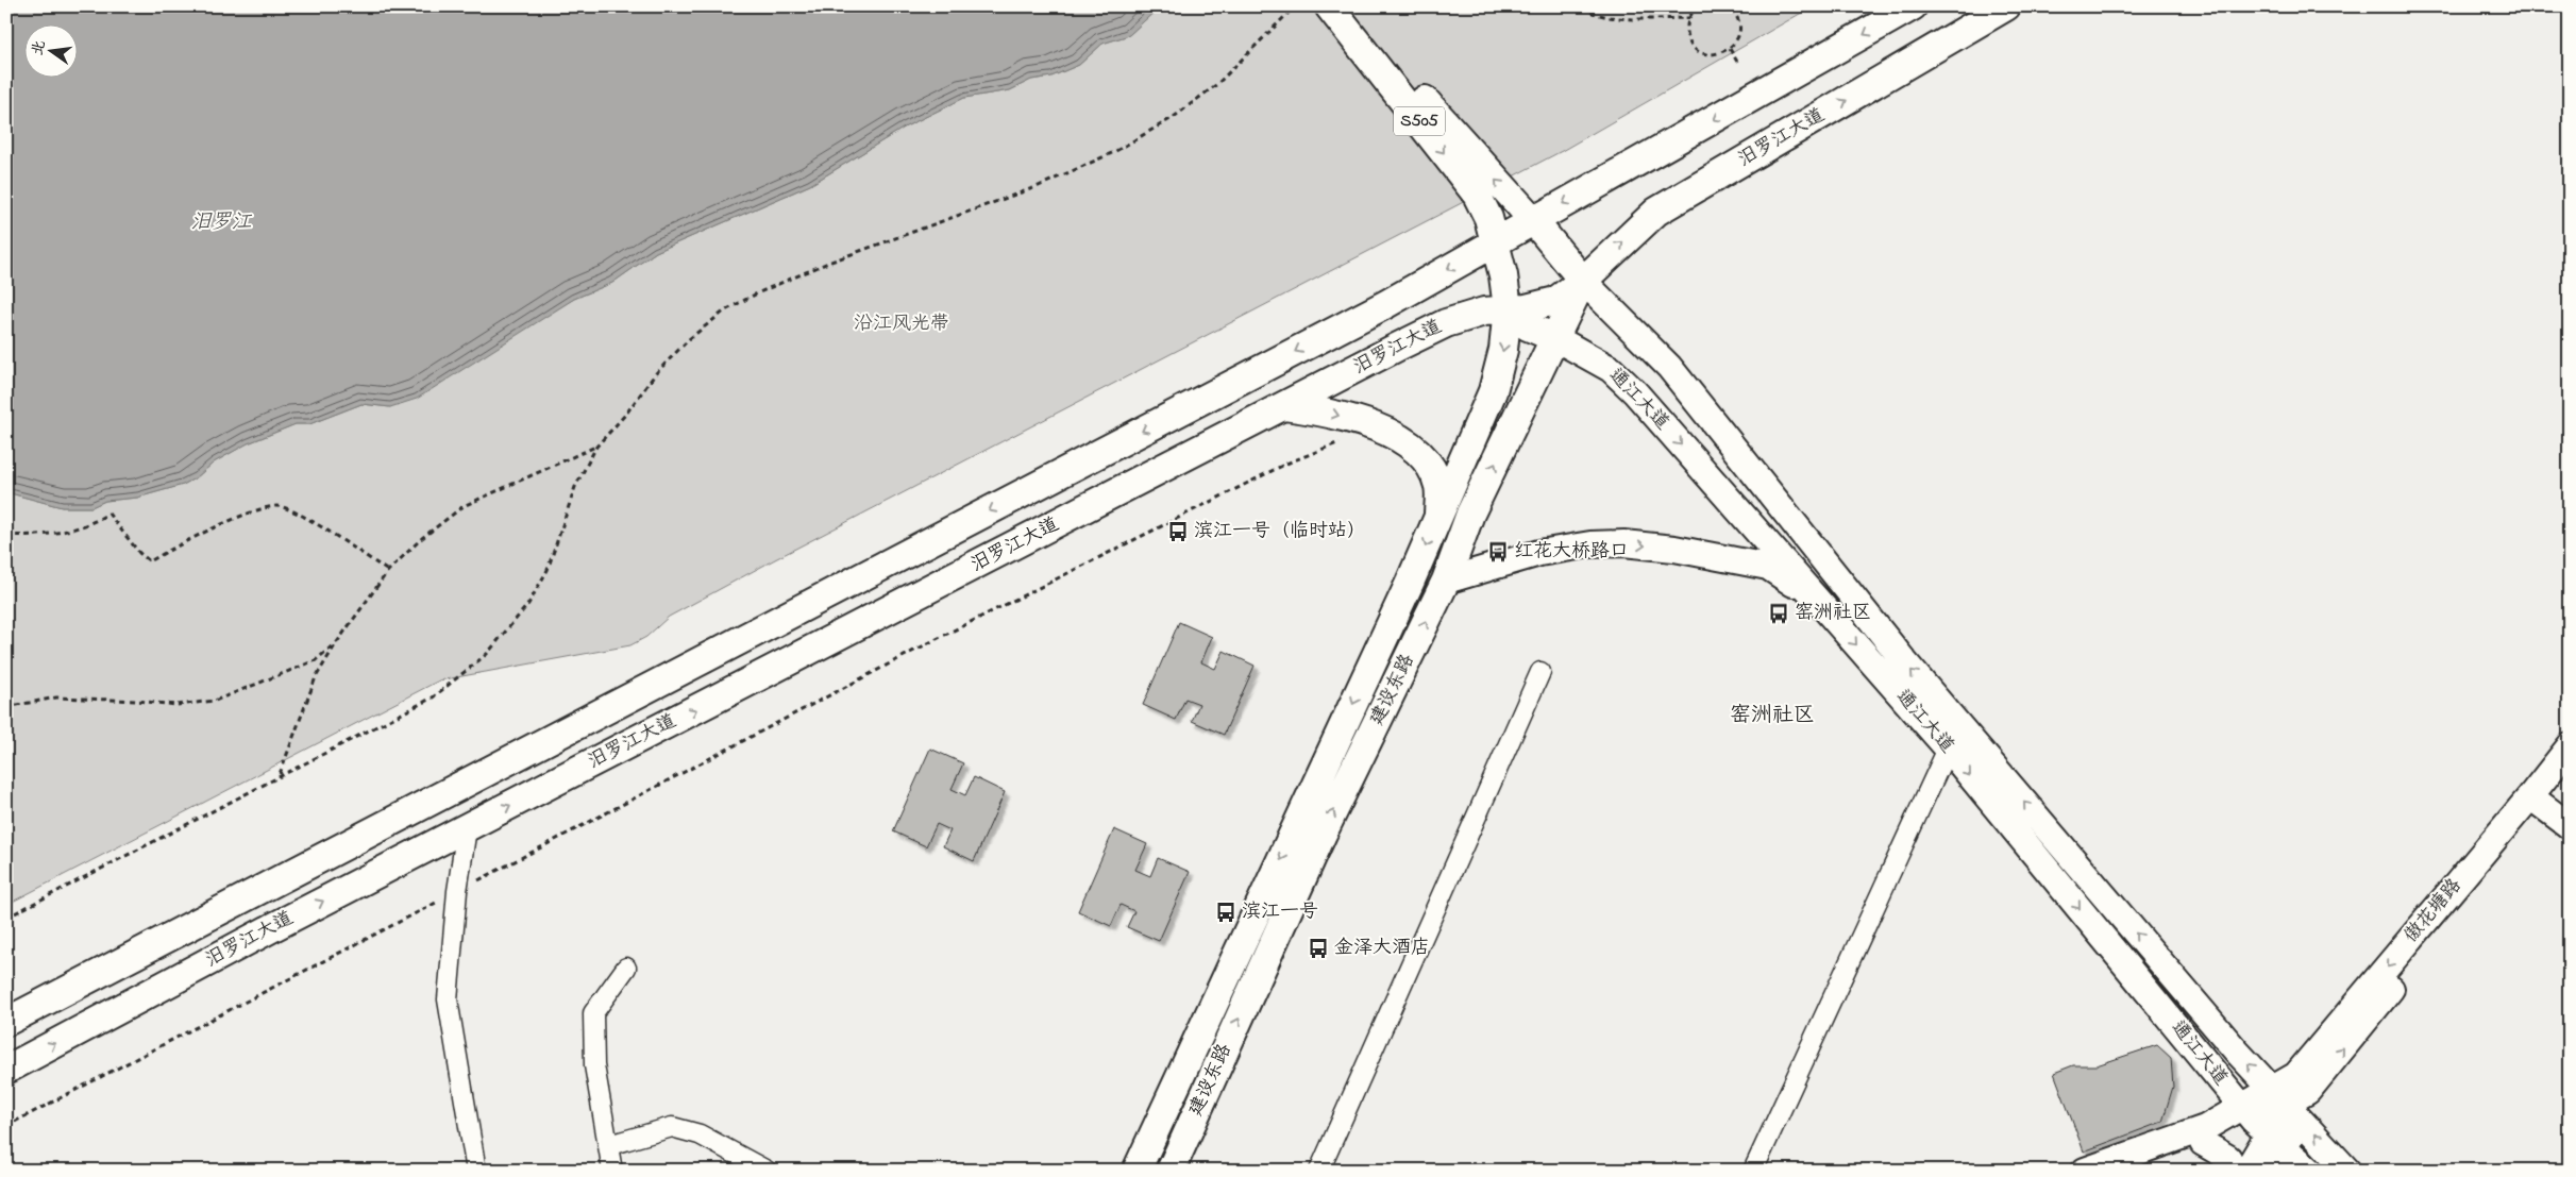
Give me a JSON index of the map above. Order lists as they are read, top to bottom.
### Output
{
  "streets": {
    "main road": [
      "S505",
      "汨罗江大道",
      "通江大道",
      "建设东路",
      "傲花塘路"
    ]
  },
  "crossings": [
    ["S505", "汨罗江大道"],
    ["S505", "通江大道"],
    ["S505", "建设东路"],
    ["汨罗江大道", "通江大道"],
    ["汨罗江大道", "建设东路"],
    ["通江大道", "建设东路"],
    ["通江大道", "傲花塘路"]
  ],
  "districts": ["窑洲社区"],
  "water": ["汨罗江"],
  "parks": ["沿江风光带"],
  "places": {
    "bus stop": [
      "滨江一号（临时站）",
      "红花大桥路口",
      "窑洲社区",
      "滨江一号",
      "金泽大酒店"
    ]
  },
  "north": "left"
}
